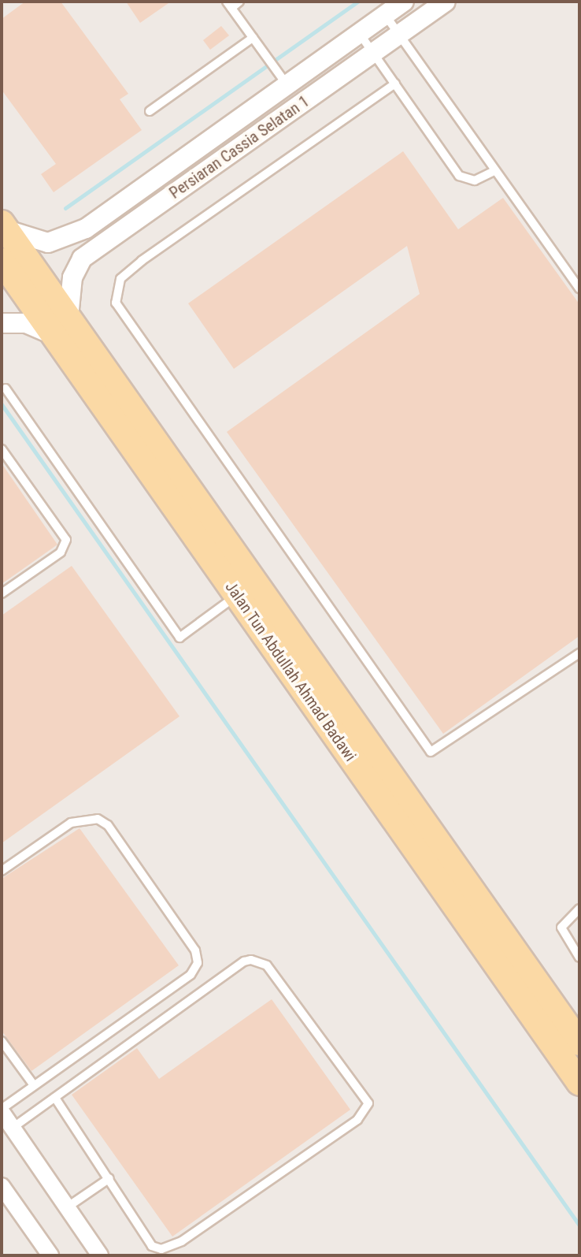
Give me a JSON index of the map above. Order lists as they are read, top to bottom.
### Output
{
  "streets": {
    "main road": ["Jalan Tun Abdullah Ahmad Badawi"],
    "street": ["Persiaran Cassia Selatan 1"]
  },
  "crossings": [
    ["Persiaran Cassia Selatan 1", "Jalan Tun Abdullah Ahmad Badawi"]
  ]
}
